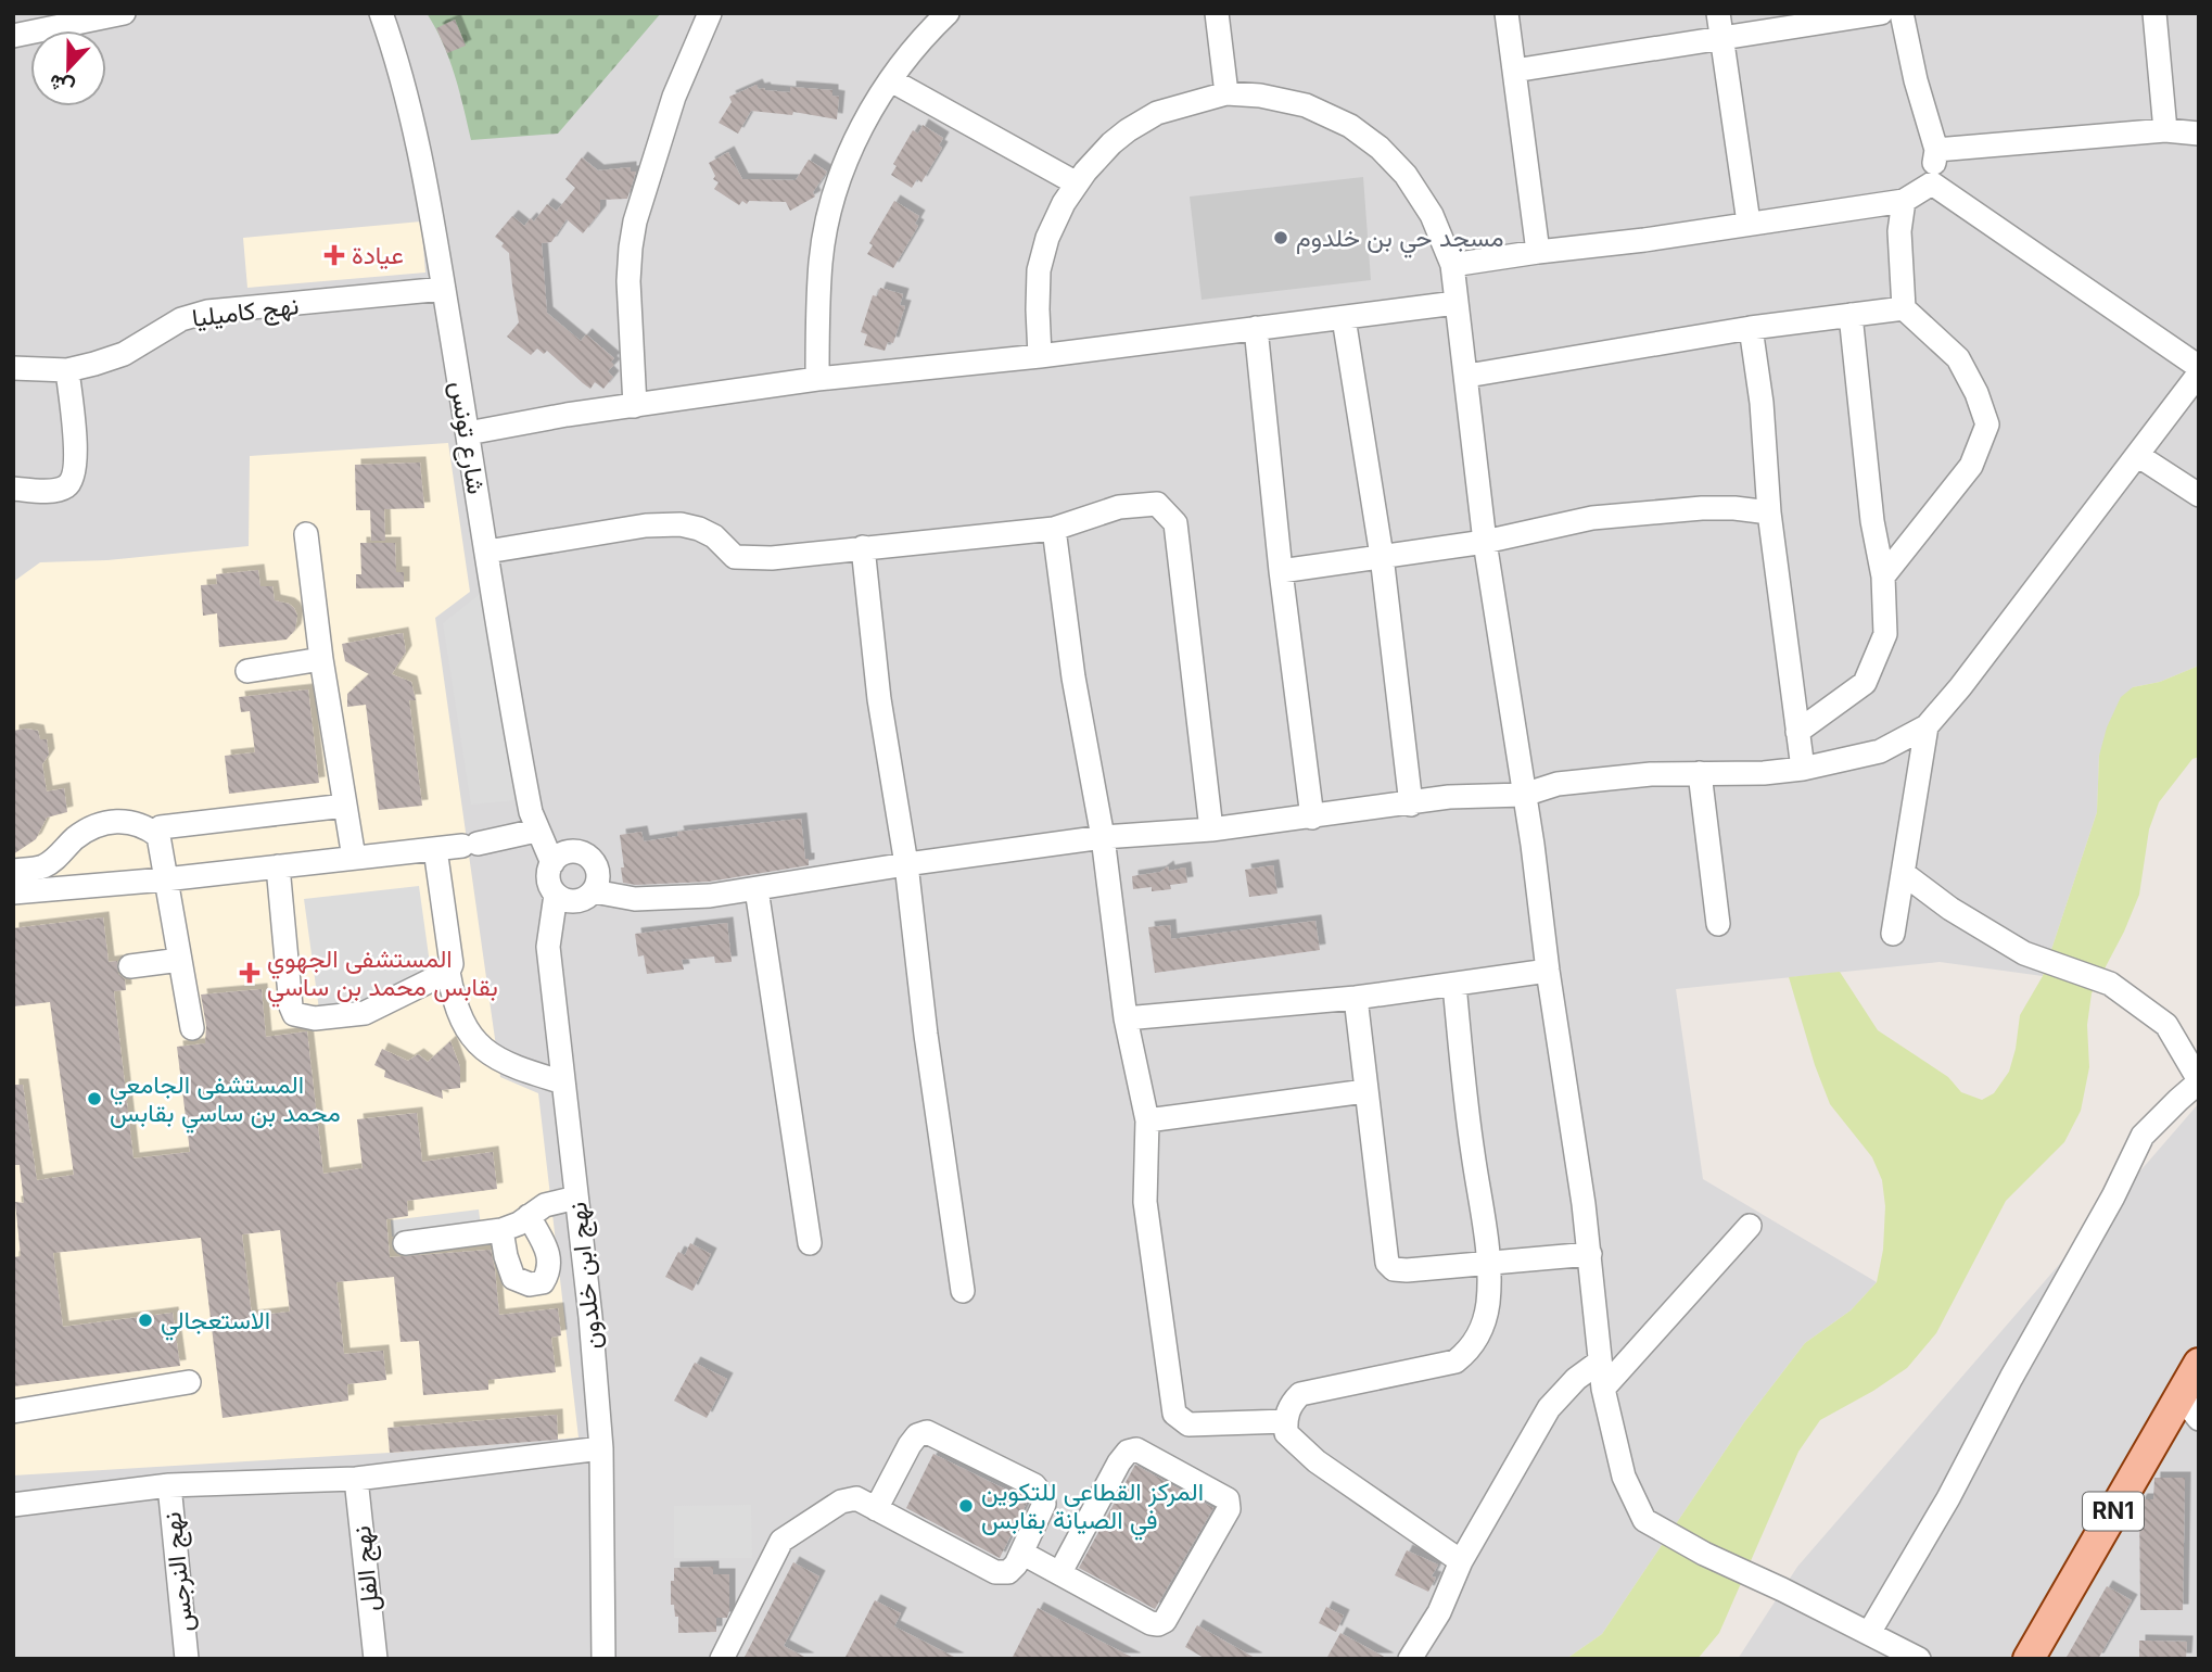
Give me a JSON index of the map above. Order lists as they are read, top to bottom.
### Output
{
  "streets": {
    "main road": ["RN1"],
    "street": [
      "نهج كاميليا",
      "شارع تونس",
      "نهج ابن خلدون",
      "نهج الفل",
      "نهج النرجس"
    ]
  },
  "crossings": [
    ["نهج كاميليا", "شارع تونس"],
    ["شارع تونس", "نهج ابن خلدون"]
  ],
  "places": {
    "other": [
      "مسجد حي بن خلدوم",
      "المستشفى الجامعي محمد بن ساسي بقابس",
      "الاستعجالي",
      "المركز القطاعى للتكوين في الصيانة بقابس"
    ],
    "health": ["عيادة", "المستشفى الجهوي بقابس محمد بن ساسي"]
  },
  "north": "bottom"
}
